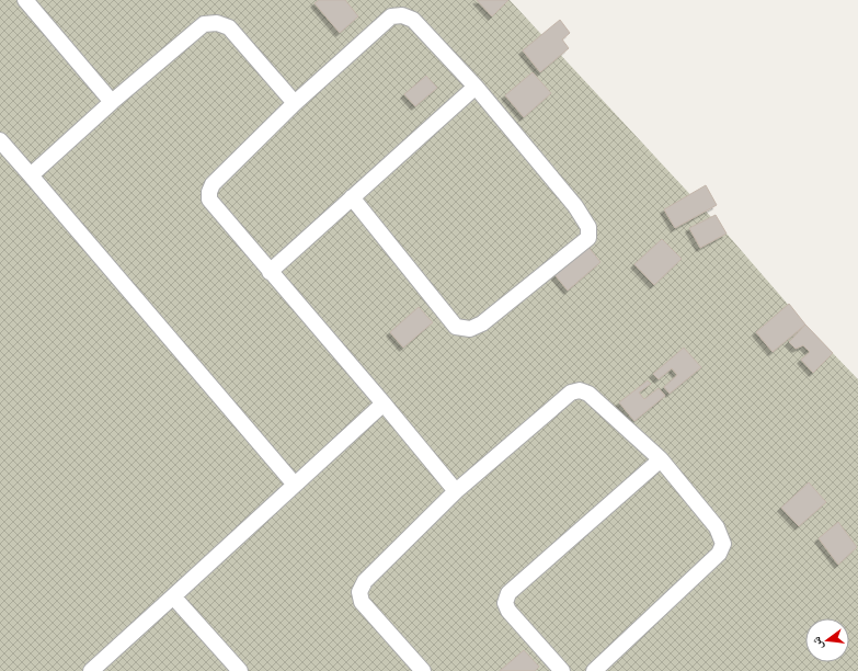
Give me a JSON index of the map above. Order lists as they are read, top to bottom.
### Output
{
  "north": "left"
}
